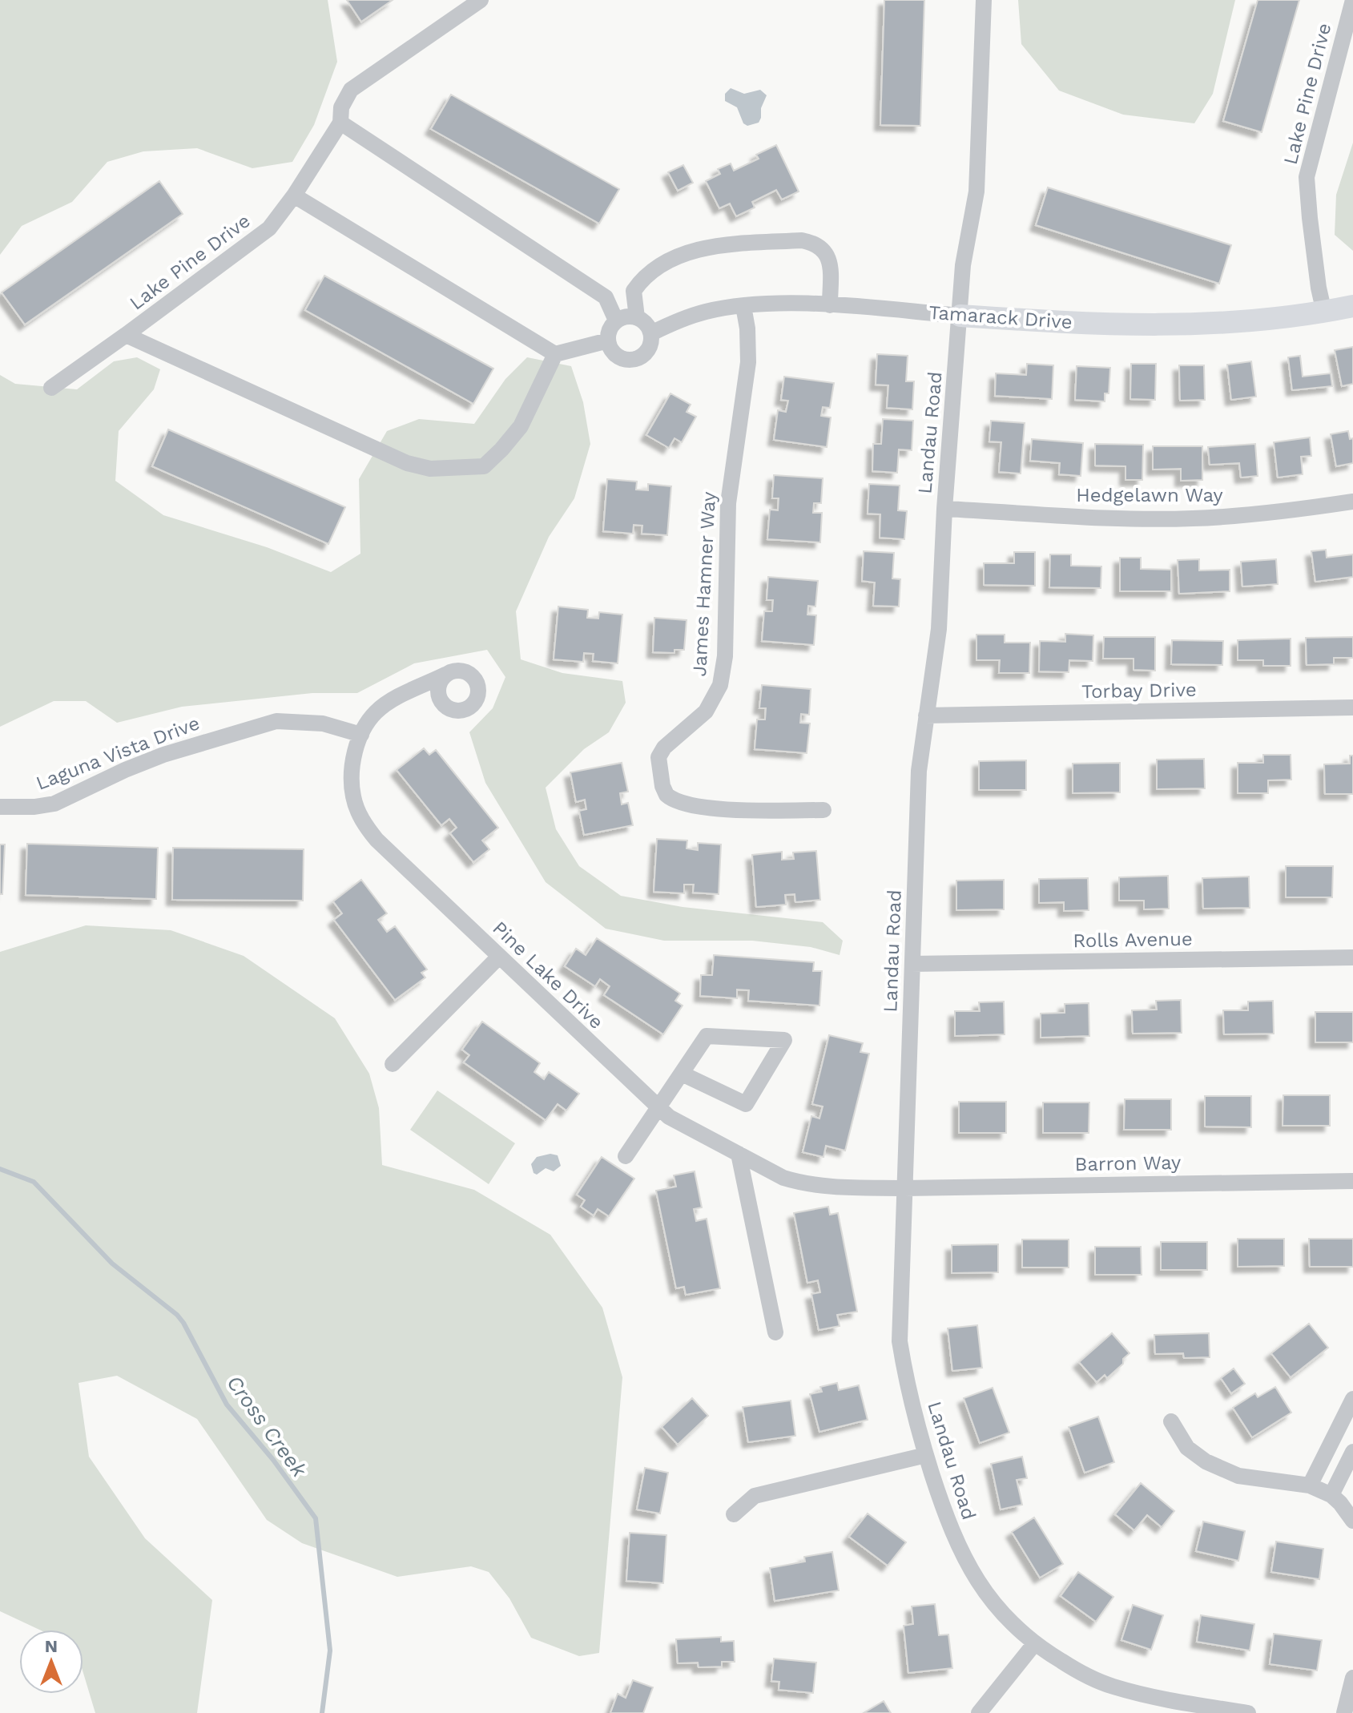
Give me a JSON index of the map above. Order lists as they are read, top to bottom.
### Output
{
  "streets": {
    "street": [
      "Lake Pine Drive",
      "Tamarack Drive",
      "Landau Road",
      "Hedgelawn Way",
      "James Hamner Way",
      "Torbay Drive",
      "Laguna Vista Drive",
      "Rolls Avenue",
      "Pine Lake Drive",
      "Barron Way"
    ]
  },
  "crossings": [
    ["Lake Pine Drive", "Tamarack Drive"],
    ["Tamarack Drive", "Landau Road"],
    ["Tamarack Drive", "James Hamner Way"],
    ["Landau Road", "Hedgelawn Way"],
    ["Landau Road", "Torbay Drive"],
    ["Landau Road", "Rolls Avenue"],
    ["Landau Road", "Pine Lake Drive"],
    ["Landau Road", "Barron Way"],
    ["Laguna Vista Drive", "Pine Lake Drive"],
    ["Pine Lake Drive", "Barron Way"]
  ],
  "water": ["Cross Creek"],
  "north": "top"
}
